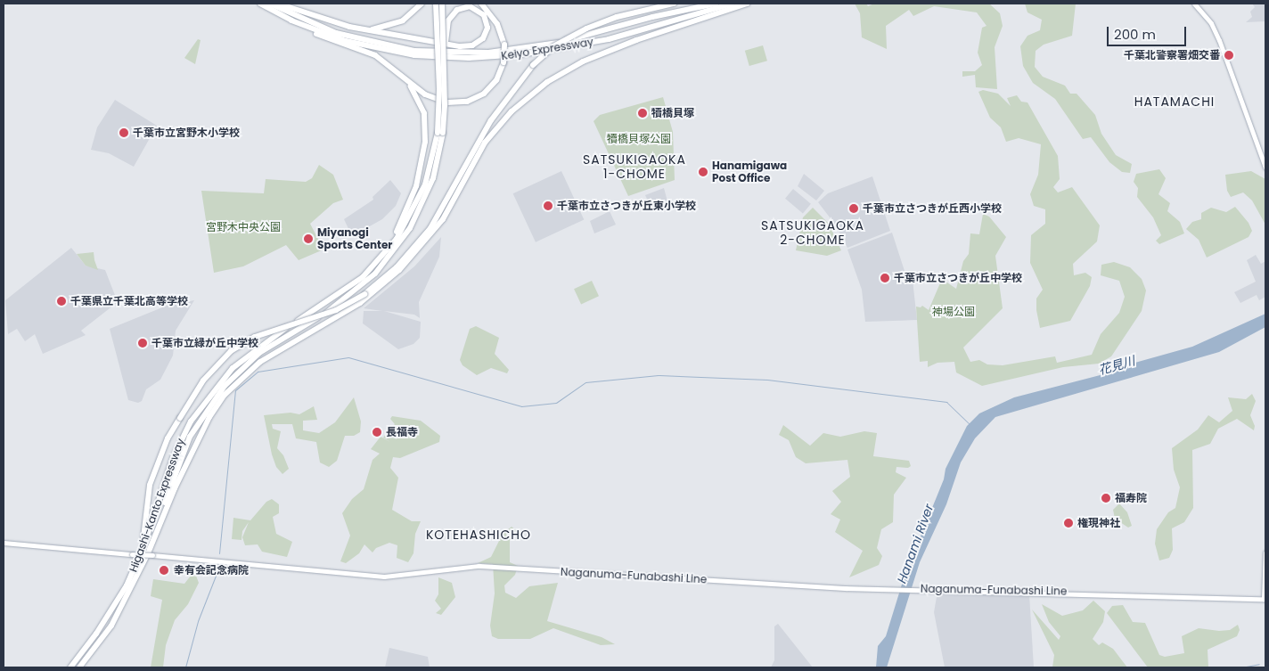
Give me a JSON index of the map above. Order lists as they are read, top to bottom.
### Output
{
  "streets": {
    "highway": ["Keiyo Expressway", "Higashi-Kanto Expressway"],
    "main road": ["Naganuma-Funabashi Line"]
  },
  "districts": [
    "HATAMACHI",
    "SATSUKIGAOKA 1-CHOME",
    "SATSUKIGAOKA 2-CHOME",
    "KOTEHASHICHO"
  ],
  "water": ["花見川", "Hanami River"],
  "parks": ["犢橋貝塚公園", "宮野木中央公園", "神場公園"],
  "places": [
    "千葉北警察署畑交番",
    "犢橋貝塚",
    "千葉市立宮野木小学校",
    "Hanamigawa Post Office",
    "千葉市立さつきが丘東小学校",
    "千葉市立さつきが丘西小学校",
    "Miyanogi Sports Center",
    "千葉市立さつきが丘中学校",
    "千葉県立千葉北高等学校",
    "千葉市立緑が丘中学校",
    "長福寺",
    "福寿院",
    "権現神社",
    "幸有会記念病院"
  ],
  "scale_bar": "200 m"
}
